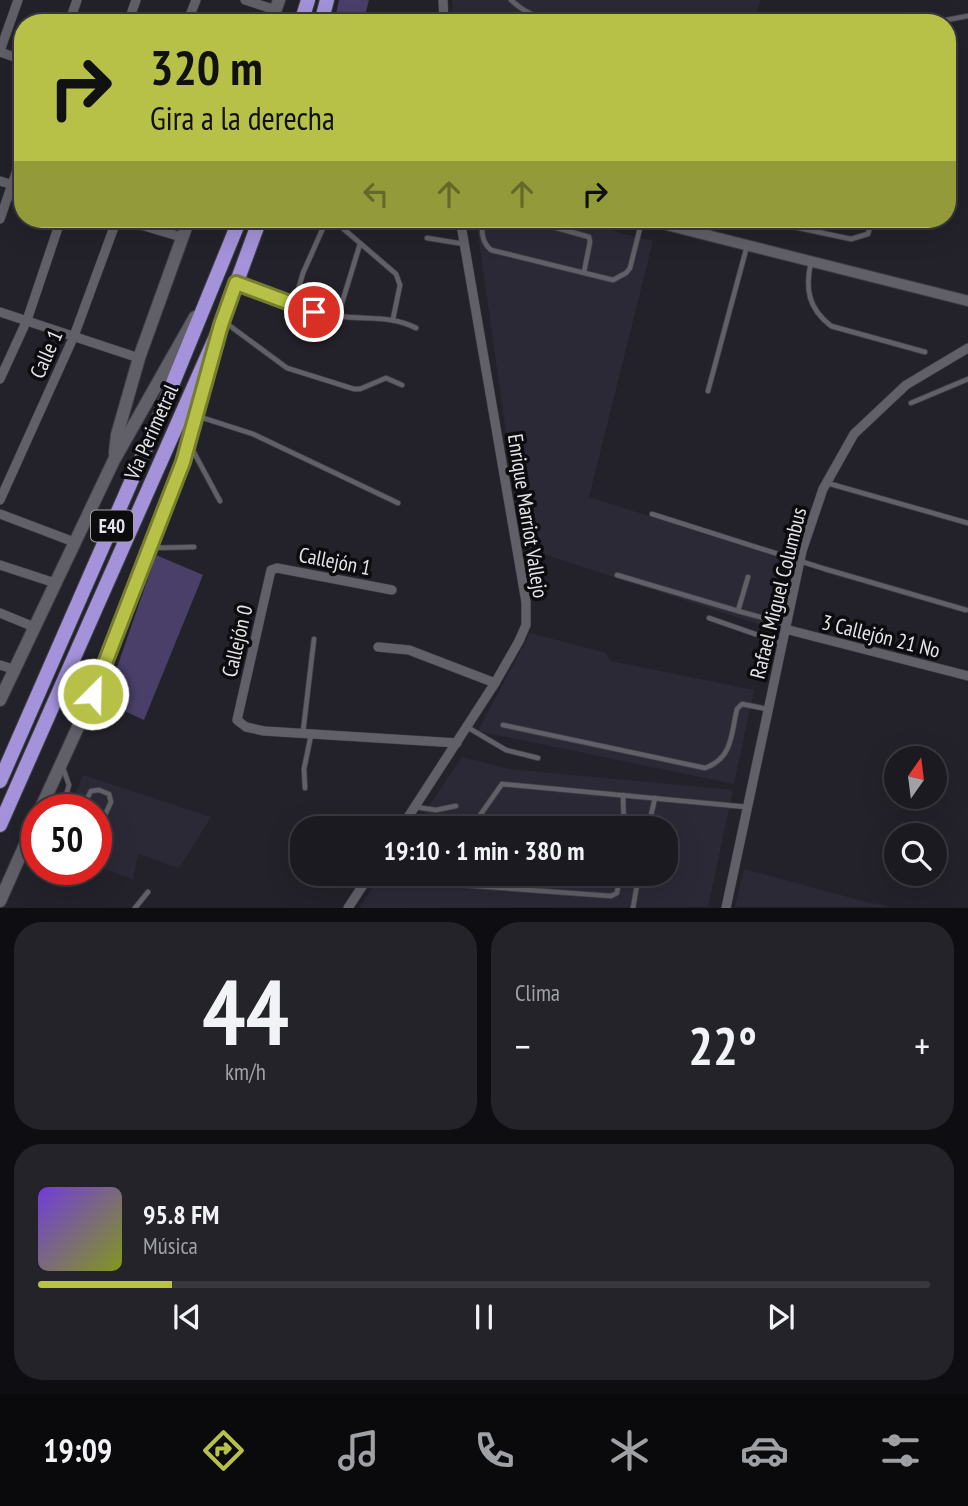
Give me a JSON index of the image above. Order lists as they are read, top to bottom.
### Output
{
  "streets": {
    "highway": ["Vía Perimetral", "E40"],
    "street": [
      "Calle 1",
      "Enrique Marriot Vallejo",
      "Callejón 1",
      "Rafael Miguel Columbus",
      "3 Callejón 21 No",
      "Callejón 0"
    ]
  },
  "crossings": [
    ["Callejón 1", "Callejón 0"],
    ["Rafael Miguel Columbus", "3 Callejón 21 No"]
  ],
  "north": "top",
  "page": {
    "turn": ["320 m", "Gira a la derecha"],
    "limit": "50",
    "trip": "19:10 · 1 min · 380 m",
    "tile": [
      ["44", "km/h"],
      "Clima"
    ],
    "heat": ["−", "22°", "+"],
    "song": ["95.8 FM", "Música"],
    "tabs": "19:09"
  }
}
